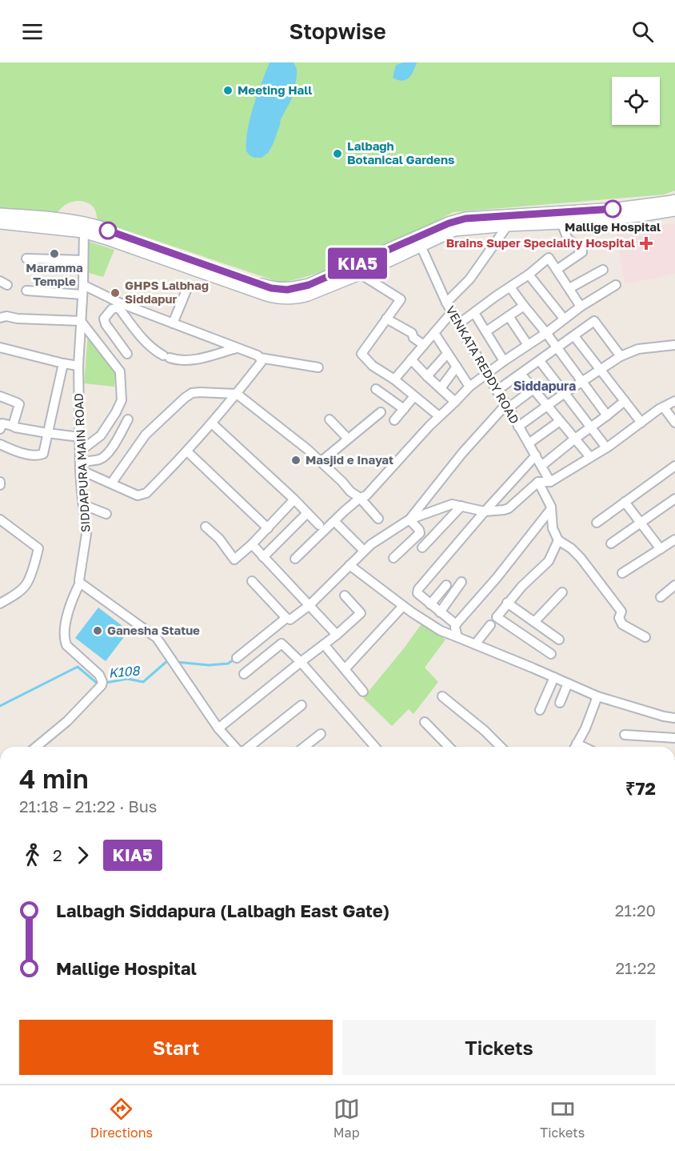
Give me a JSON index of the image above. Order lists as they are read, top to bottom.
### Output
{
  "streets": {
    "street": ["VENKATA REDDY ROAD", "SIDDAPURA MAIN ROAD"]
  },
  "districts": ["Siddapura"],
  "water": ["K108"],
  "places": {
    "other": [
      "Meeting Hall",
      "Lalbagh Botanical Gardens",
      "Mallige Hospital",
      "Maramma Temple",
      "GHPS Lalbhag Siddapur",
      "Masjid e Inayat",
      "Ganesha Statue"
    ],
    "health": ["Brains Super Speciality Hospital"]
  },
  "lines": ["bus line KIA5"],
  "page": {
    "header": "Stopwise",
    "on_map": "KIA5",
    "heading": ["4 min", "21:18 – 21:22 · Bus", "₹72"],
    "legs": ["2", "KIA5"],
    "list": [
      {
        "name": "Lalbagh Siddapura (Lalbagh East Gate)",
        "value": "21:20"
      },
      {
        "name": "Mallige Hospital",
        "value": "21:22"
      }
    ],
    "buttons": ["Start", "Tickets"],
    "tabs": ["Directions", "Map", "Tickets"]
  }
}
